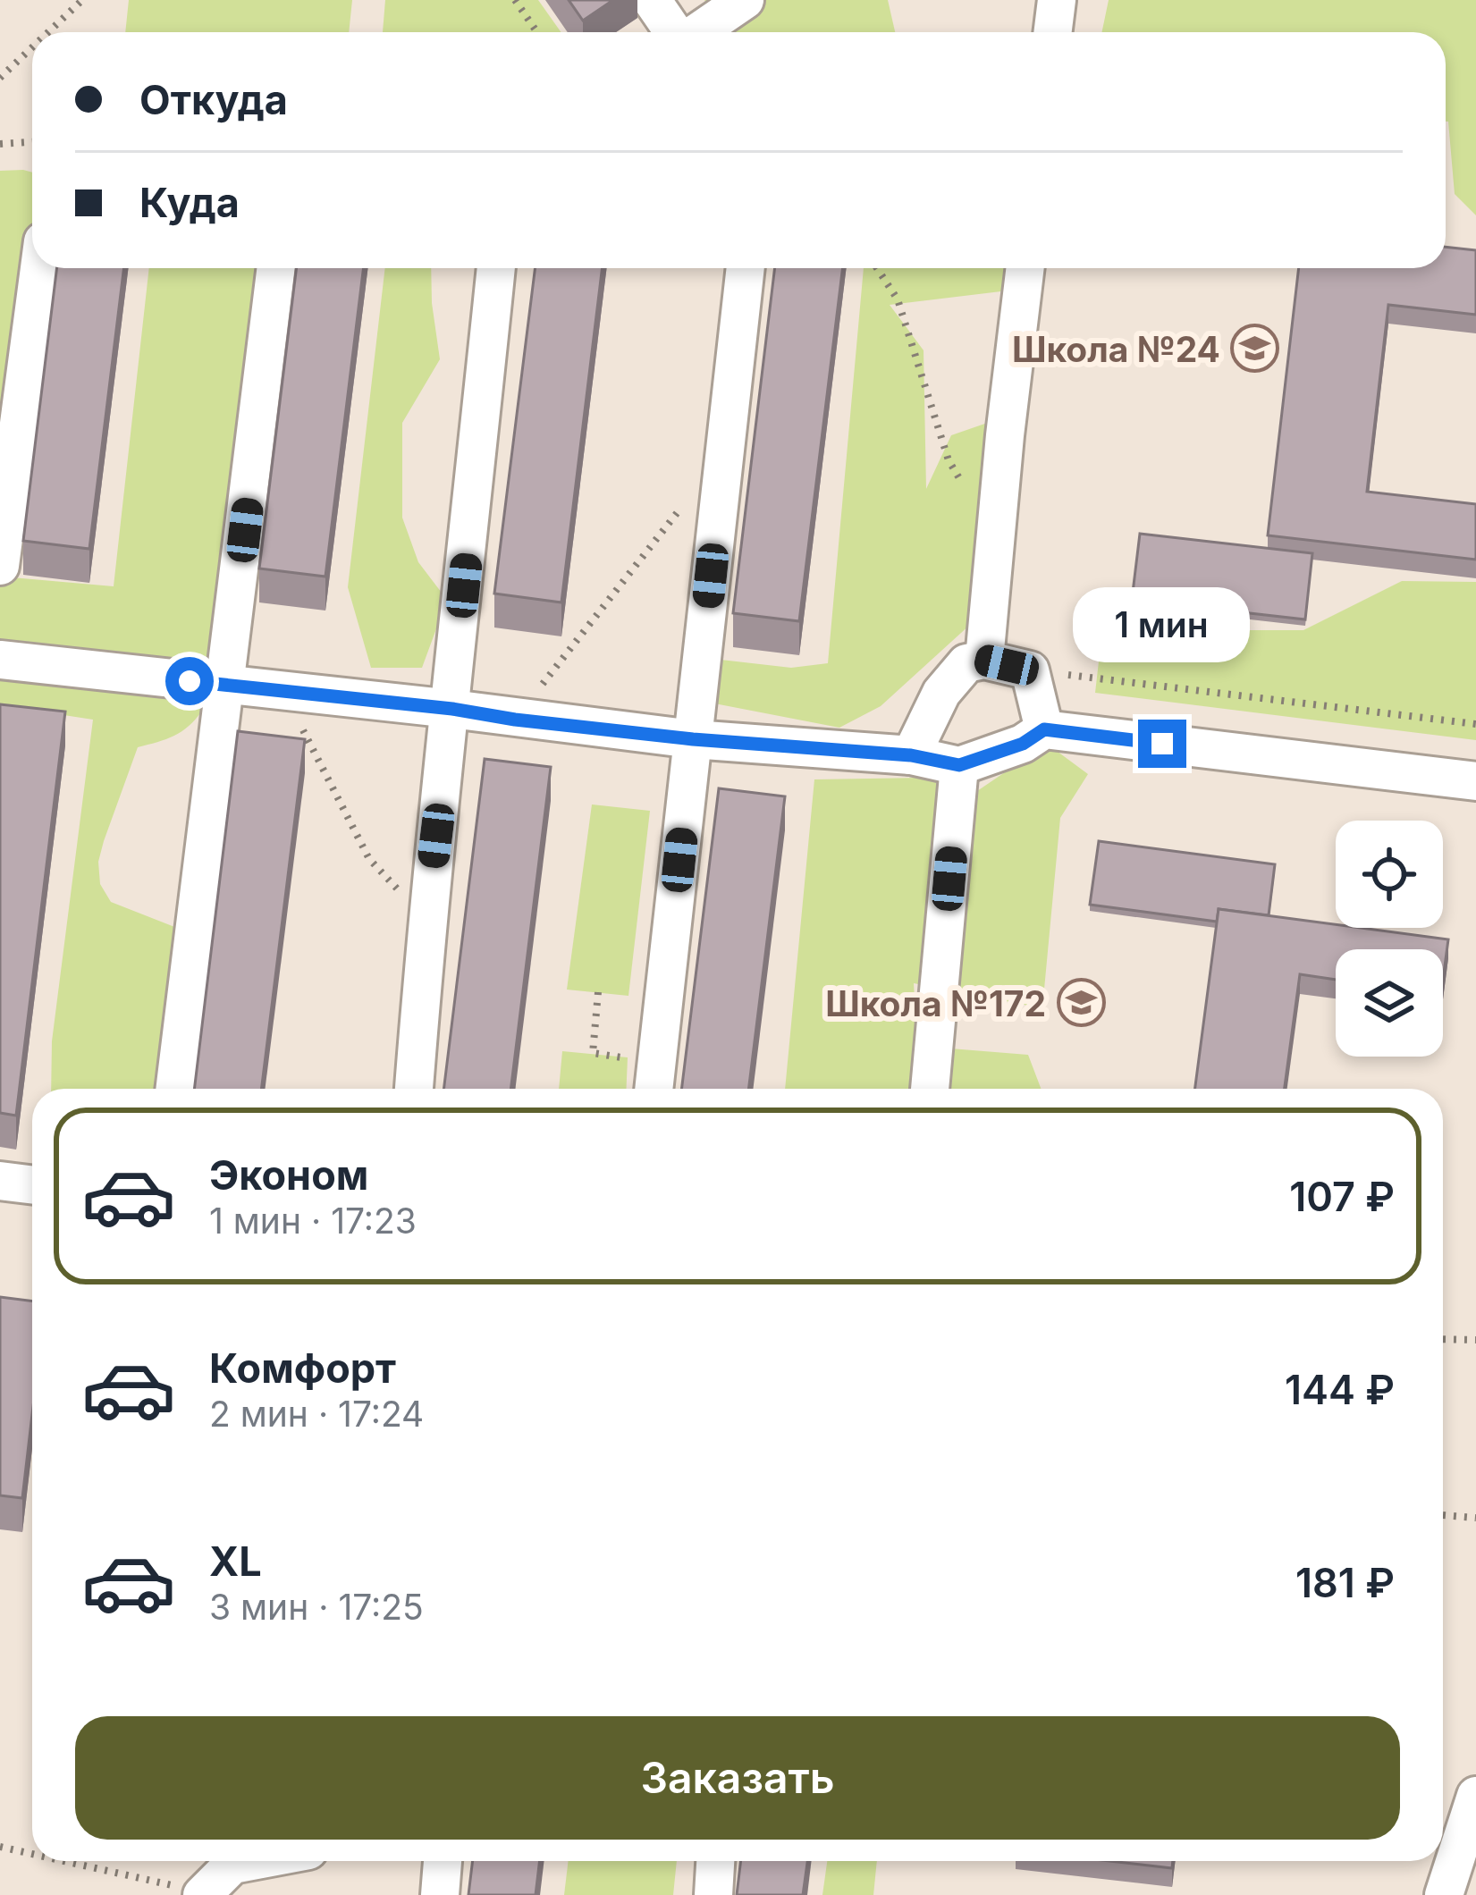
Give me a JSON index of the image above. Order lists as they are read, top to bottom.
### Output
{
  "places": {
    "school or university": ["Школа №24", "Школа №172"]
  },
  "page": {
    "banner": ["Откуда", "Куда"],
    "bubble": "1 мин",
    "list": [
      {
        "name": "Эконом",
        "note": "1 мин · 17:23",
        "value": "107 ₽"
      },
      {
        "name": "Комфорт",
        "note": "2 мин · 17:24",
        "value": "144 ₽"
      },
      {
        "name": "XL",
        "note": "3 мин · 17:25",
        "value": "181 ₽"
      }
    ],
    "buttons": "Заказать"
  }
}
